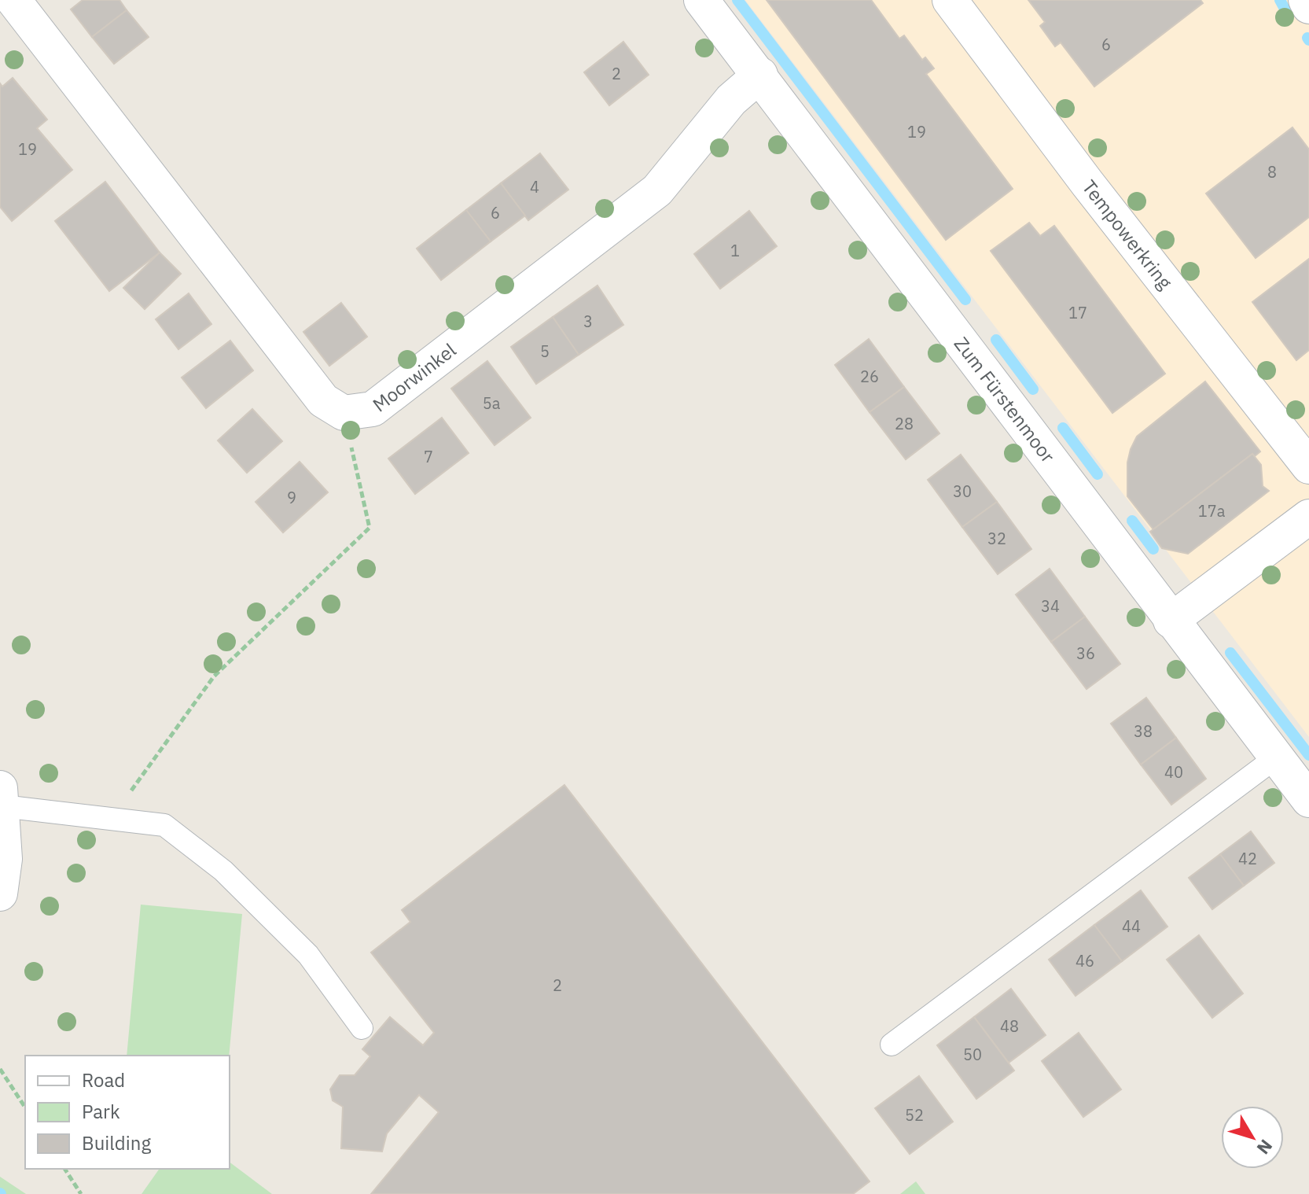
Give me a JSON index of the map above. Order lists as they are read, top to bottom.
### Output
{
  "streets": {
    "street": ["Tempowerkring", "Moorwinkel", "Zum Fürstenmoor"]
  },
  "crossings": [
    ["Moorwinkel", "Zum Fürstenmoor"]
  ],
  "house_numbers": [
    "6",
    "2",
    "19",
    "19",
    "8",
    "4",
    "6",
    "1",
    "17",
    "3",
    "5",
    "26",
    "5a",
    "28",
    "7",
    "30",
    "9",
    "17a",
    "32",
    "34",
    "36",
    "38",
    "40",
    "42",
    "44",
    "46",
    "2",
    "48",
    "50",
    "52"
  ],
  "legend": ["Road", "Park", "Building"],
  "north": "bottom right"
}
